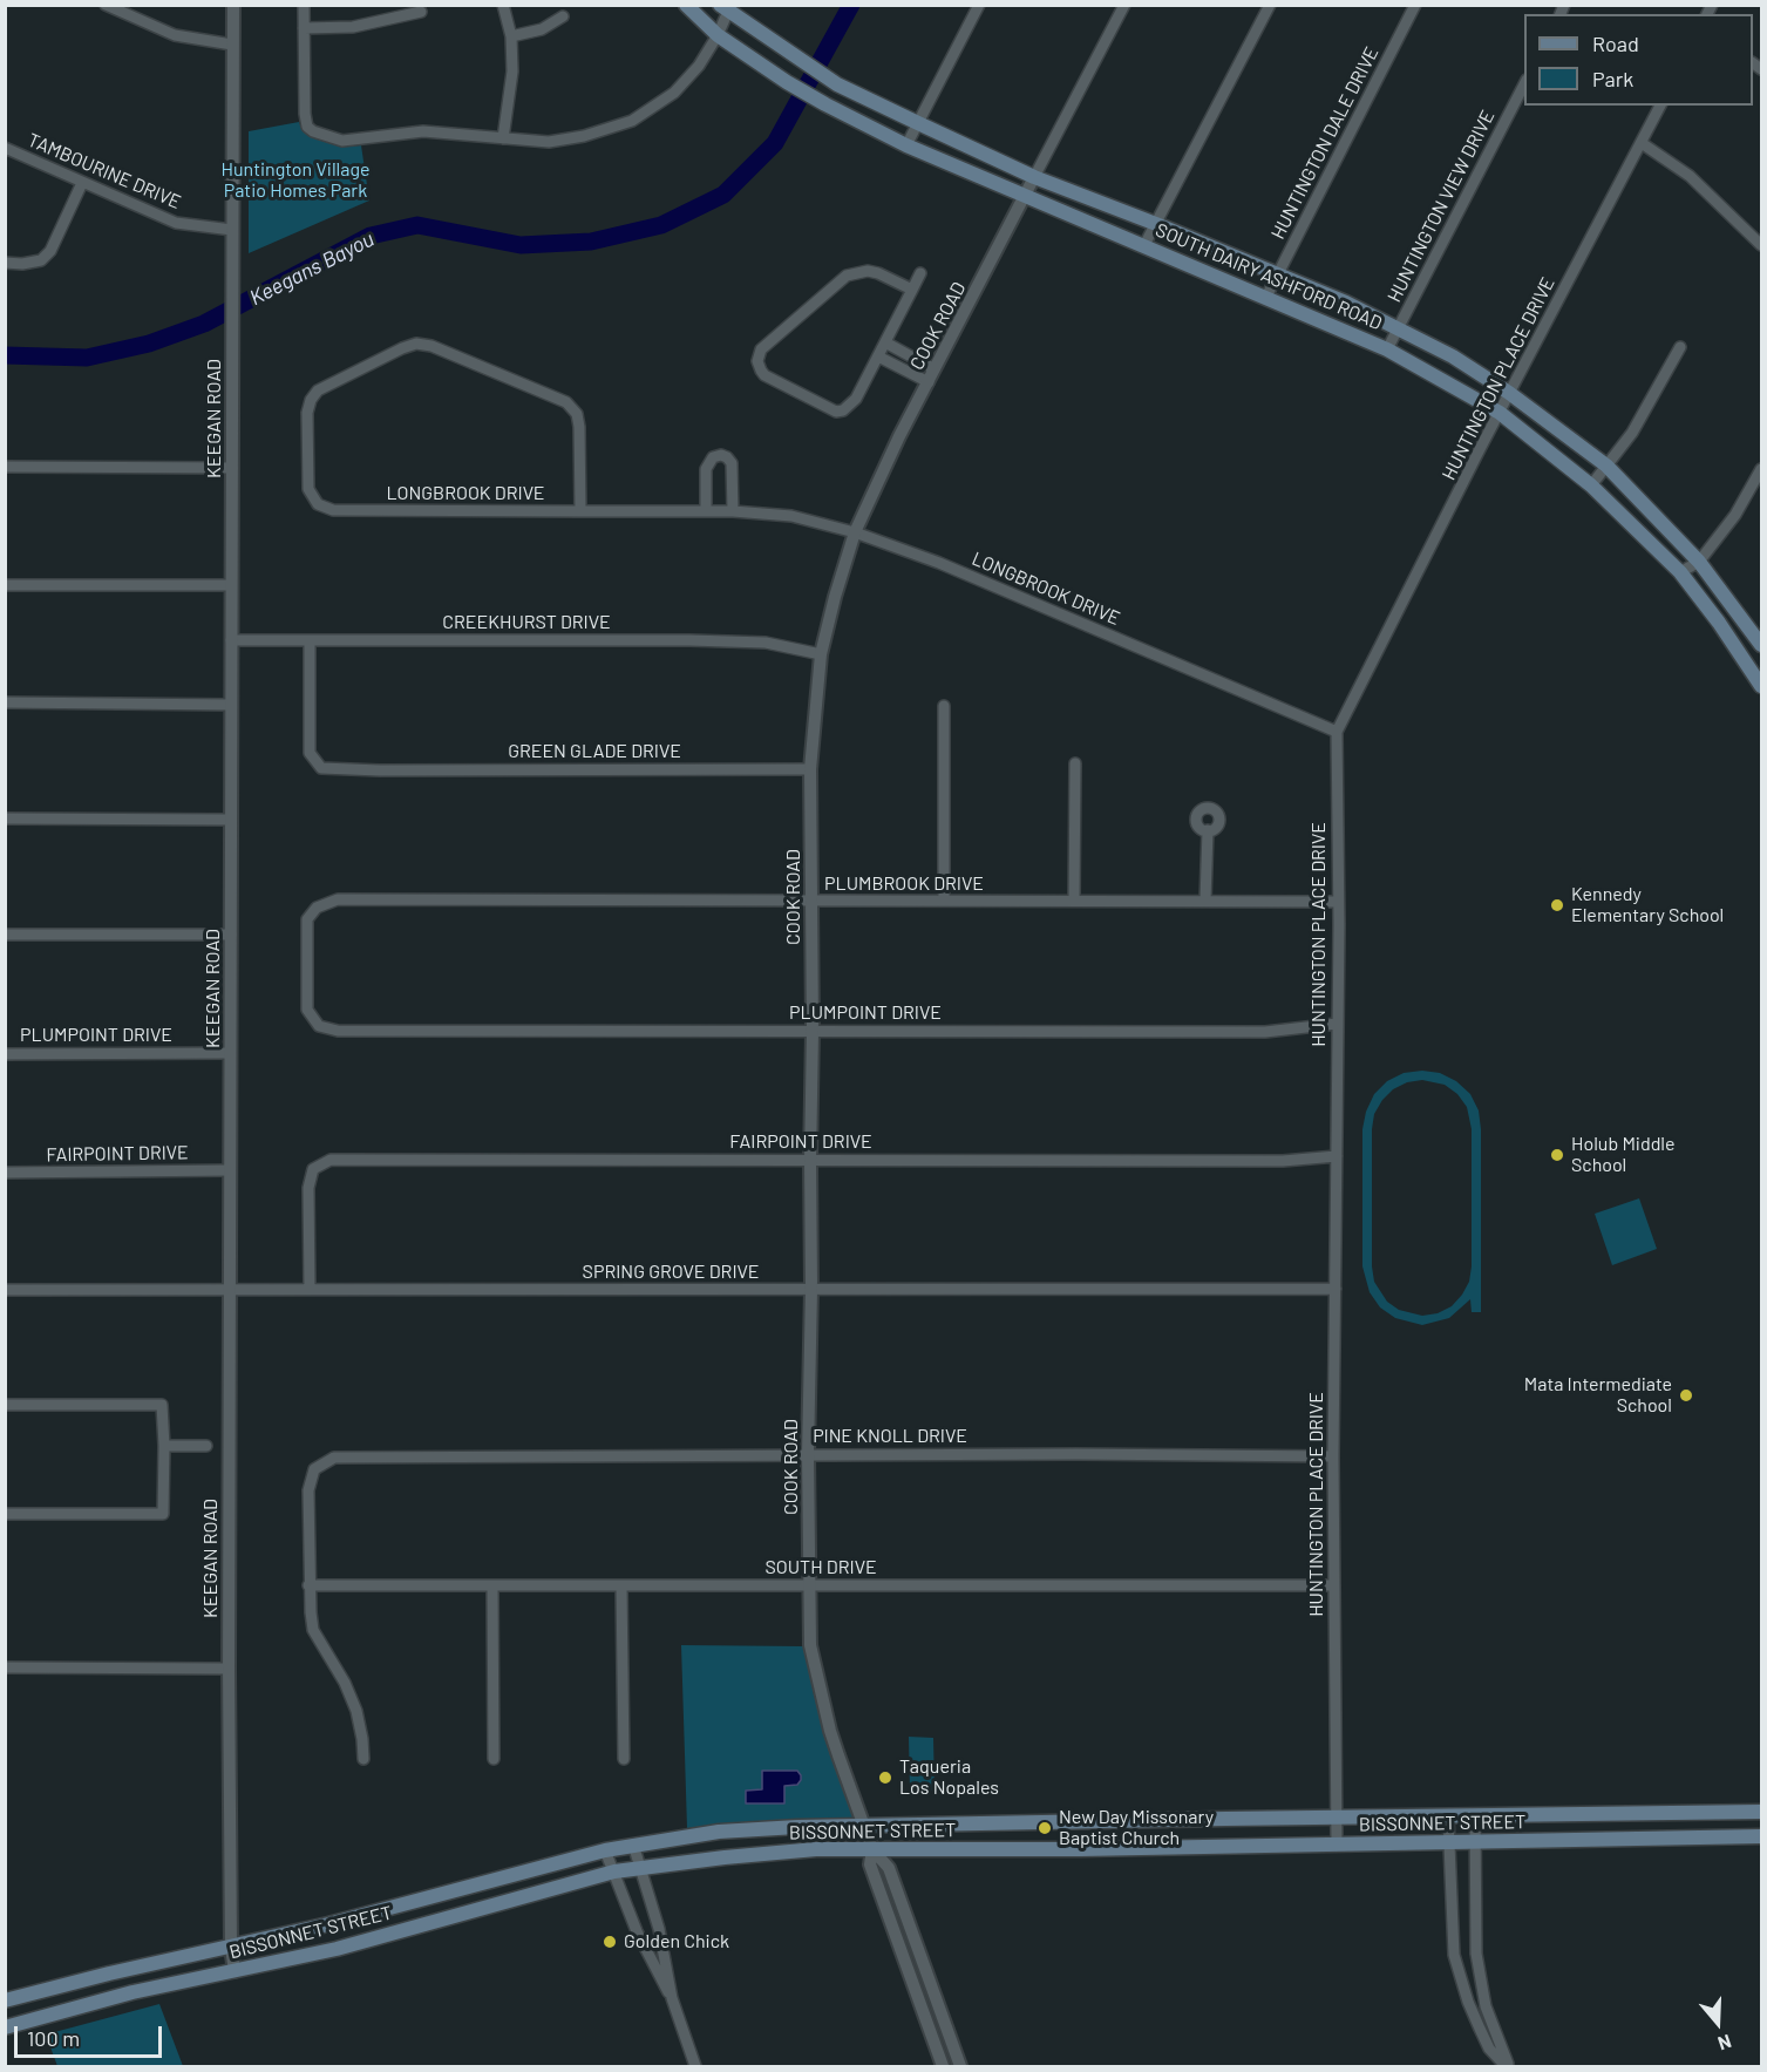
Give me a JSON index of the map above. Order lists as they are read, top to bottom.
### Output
{
  "streets": {
    "main road": ["SOUTH DAIRY ASHFORD ROAD", "BISSONNET STREET"],
    "street": [
      "HUNTINGTON DALE DRIVE",
      "TAMBOURINE DRIVE",
      "HUNTINGTON VIEW DRIVE",
      "COOK ROAD",
      "HUNTINGTON PLACE DRIVE",
      "KEEGAN ROAD",
      "LONGBROOK DRIVE",
      "CREEKHURST DRIVE",
      "GREEN GLADE DRIVE",
      "PLUMBROOK DRIVE",
      "PLUMPOINT DRIVE",
      "FAIRPOINT DRIVE",
      "SPRING GROVE DRIVE",
      "PINE KNOLL DRIVE",
      "SOUTH DRIVE"
    ]
  },
  "crossings": [
    ["HUNTINGTON DALE DRIVE", "SOUTH DAIRY ASHFORD ROAD"],
    ["TAMBOURINE DRIVE", "KEEGAN ROAD"],
    ["HUNTINGTON VIEW DRIVE", "SOUTH DAIRY ASHFORD ROAD"],
    ["SOUTH DAIRY ASHFORD ROAD", "COOK ROAD"],
    ["SOUTH DAIRY ASHFORD ROAD", "HUNTINGTON PLACE DRIVE"],
    ["COOK ROAD", "LONGBROOK DRIVE"],
    ["COOK ROAD", "CREEKHURST DRIVE"],
    ["COOK ROAD", "GREEN GLADE DRIVE"],
    ["COOK ROAD", "PLUMBROOK DRIVE"],
    ["COOK ROAD", "PLUMPOINT DRIVE"],
    ["COOK ROAD", "FAIRPOINT DRIVE"],
    ["COOK ROAD", "SPRING GROVE DRIVE"],
    ["COOK ROAD", "PINE KNOLL DRIVE"],
    ["COOK ROAD", "SOUTH DRIVE"],
    ["COOK ROAD", "BISSONNET STREET"],
    ["HUNTINGTON PLACE DRIVE", "LONGBROOK DRIVE"],
    ["HUNTINGTON PLACE DRIVE", "PLUMBROOK DRIVE"],
    ["HUNTINGTON PLACE DRIVE", "PLUMPOINT DRIVE"],
    ["HUNTINGTON PLACE DRIVE", "FAIRPOINT DRIVE"],
    ["HUNTINGTON PLACE DRIVE", "SPRING GROVE DRIVE"],
    ["HUNTINGTON PLACE DRIVE", "PINE KNOLL DRIVE"],
    ["HUNTINGTON PLACE DRIVE", "SOUTH DRIVE"],
    ["HUNTINGTON PLACE DRIVE", "BISSONNET STREET"],
    ["KEEGAN ROAD", "CREEKHURST DRIVE"],
    ["KEEGAN ROAD", "PLUMPOINT DRIVE"],
    ["KEEGAN ROAD", "FAIRPOINT DRIVE"],
    ["KEEGAN ROAD", "SPRING GROVE DRIVE"],
    ["KEEGAN ROAD", "BISSONNET STREET"],
    ["CREEKHURST DRIVE", "GREEN GLADE DRIVE"],
    ["PLUMBROOK DRIVE", "PLUMPOINT DRIVE"],
    ["FAIRPOINT DRIVE", "SPRING GROVE DRIVE"],
    ["PINE KNOLL DRIVE", "SOUTH DRIVE"]
  ],
  "water": ["Keegans Bayou"],
  "parks": ["Huntington Village Patio Homes Park"],
  "places": [
    "Kennedy Elementary School",
    "Holub Middle School",
    "Mata Intermediate School",
    "Taqueria Los Nopales",
    "New Day Missonary Baptist Church",
    "Golden Chick"
  ],
  "legend": ["Road", "Park"],
  "scale_bar": "100 m",
  "north": "bottom"
}
